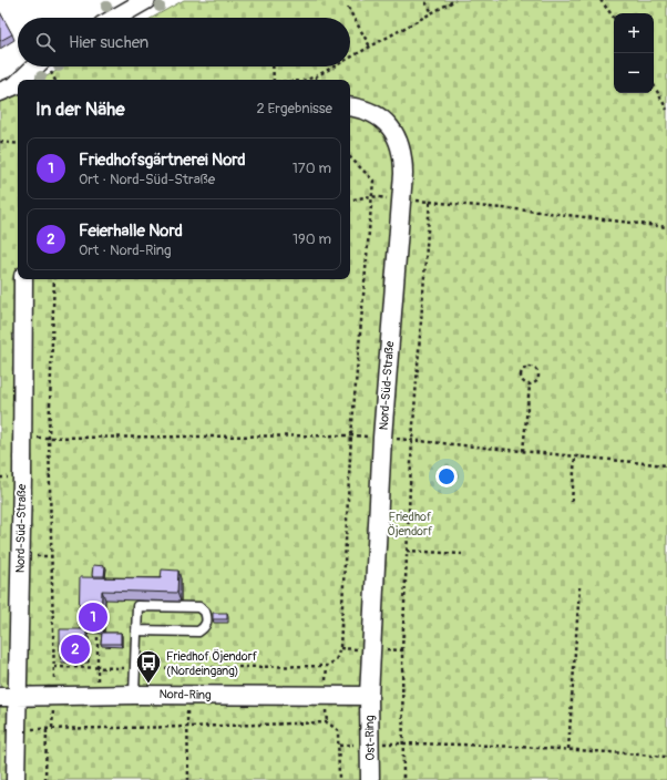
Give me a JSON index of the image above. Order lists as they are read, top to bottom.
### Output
{
  "streets": {
    "street": ["Nord-Süd-Straße", "Nord-Ring", "Ost-Ring"]
  },
  "crossings": [
    ["Nord-Süd-Straße", "Nord-Ring"],
    ["Nord-Süd-Straße", "Ost-Ring"],
    ["Nord-Ring", "Ost-Ring"]
  ],
  "parks": ["Friedhof Öjendorf"],
  "places": {
    "bus stop": ["Friedhof Öjendorf (Nordeingang)"]
  },
  "page": {
    "map_buttons": ["+", "−"],
    "search": "Hier suchen",
    "heading": ["In der Nähe", "2 Ergebnisse"],
    "list": [
      {
        "mark": "1",
        "name": "Friedhofsgärtnerei Nord",
        "note": "Ort · Nord-Süd-Straße",
        "value": "170 m"
      },
      {
        "mark": "2",
        "name": "Feierhalle Nord",
        "note": "Ort · Nord-Ring",
        "value": "190 m"
      }
    ],
    "pins": ["1", "2"]
  }
}
